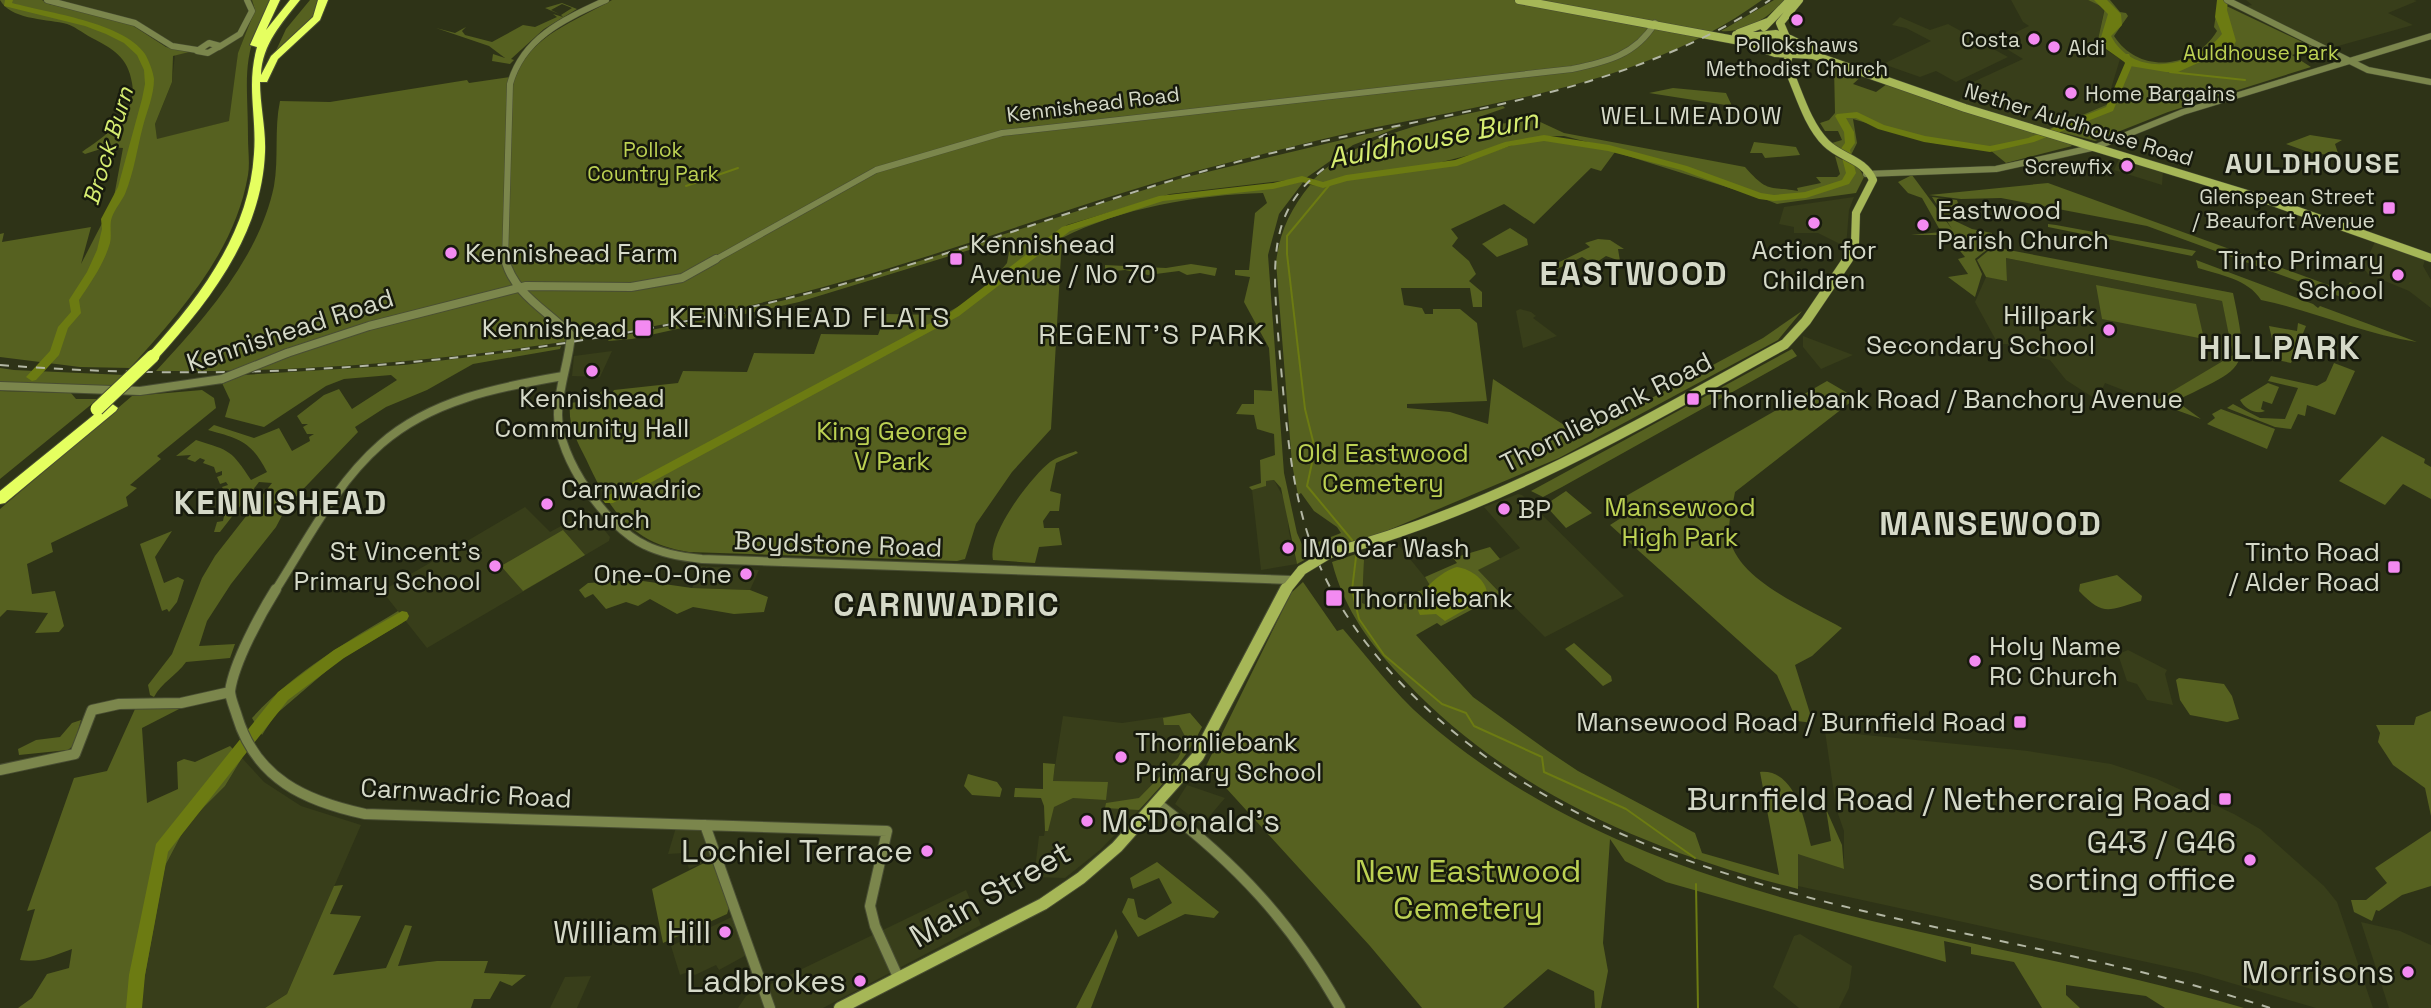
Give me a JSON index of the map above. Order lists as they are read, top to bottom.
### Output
{
  "streets": {
    "main road": ["Nether Auldhouse Road", "Thornliebank Road", "Main Street"],
    "street": ["Kennishead Road", "Boydstone Road", "Carnwadric Road"]
  },
  "crossings": [
    ["Kennishead Road", "Nether Auldhouse Road"],
    ["Kennishead Road", "Boydstone Road"],
    ["Thornliebank Road", "Boydstone Road"],
    ["Thornliebank Road", "Main Street"],
    ["Carnwadric Road", "Main Street"]
  ],
  "districts": [
    "WELLMEADOW",
    "AULDHOUSE",
    "EASTWOOD",
    "KENNISHEAD FLATS",
    "REGENT'S PARK",
    "HILLPARK",
    "KENNISHEAD",
    "MANSEWOOD",
    "CARNWADRIC"
  ],
  "water": ["Auldhouse Burn", "Brock Burn"],
  "parks": [
    "Auldhouse Park",
    "Pollok Country Park",
    "King George V Park",
    "Old Eastwood Cemetery",
    "Mansewood High Park",
    "New Eastwood Cemetery"
  ],
  "places": {
    "other": [
      "Pollokshaws Methodist Church",
      "Costa",
      "Aldi",
      "Home Bargains",
      "Screwfix",
      "Action for Children",
      "Eastwood Parish Church",
      "Kennishead Farm",
      "Tinto Primary School",
      "Hillpark Secondary School",
      "Kennishead Community Hall",
      "Carnwadric Church",
      "BP",
      "IMO Car Wash",
      "St Vincent's Primary School",
      "One-O-One",
      "Holy Name RC Church",
      "Thornliebank Primary School",
      "McDonald's",
      "Lochiel Terrace",
      "G43 / G46 sorting office",
      "William Hill",
      "Morrisons",
      "Ladbrokes"
    ],
    "transit": [
      "Glenspean Street / Beaufort Avenue",
      "Kennishead Avenue / No 70",
      "Kennishead",
      "Thornliebank Road / Banchory Avenue",
      "Tinto Road / Alder Road",
      "Thornliebank",
      "Mansewood Road / Burnfield Road",
      "Burnfield Road / Nethercraig Road"
    ]
  }
}
